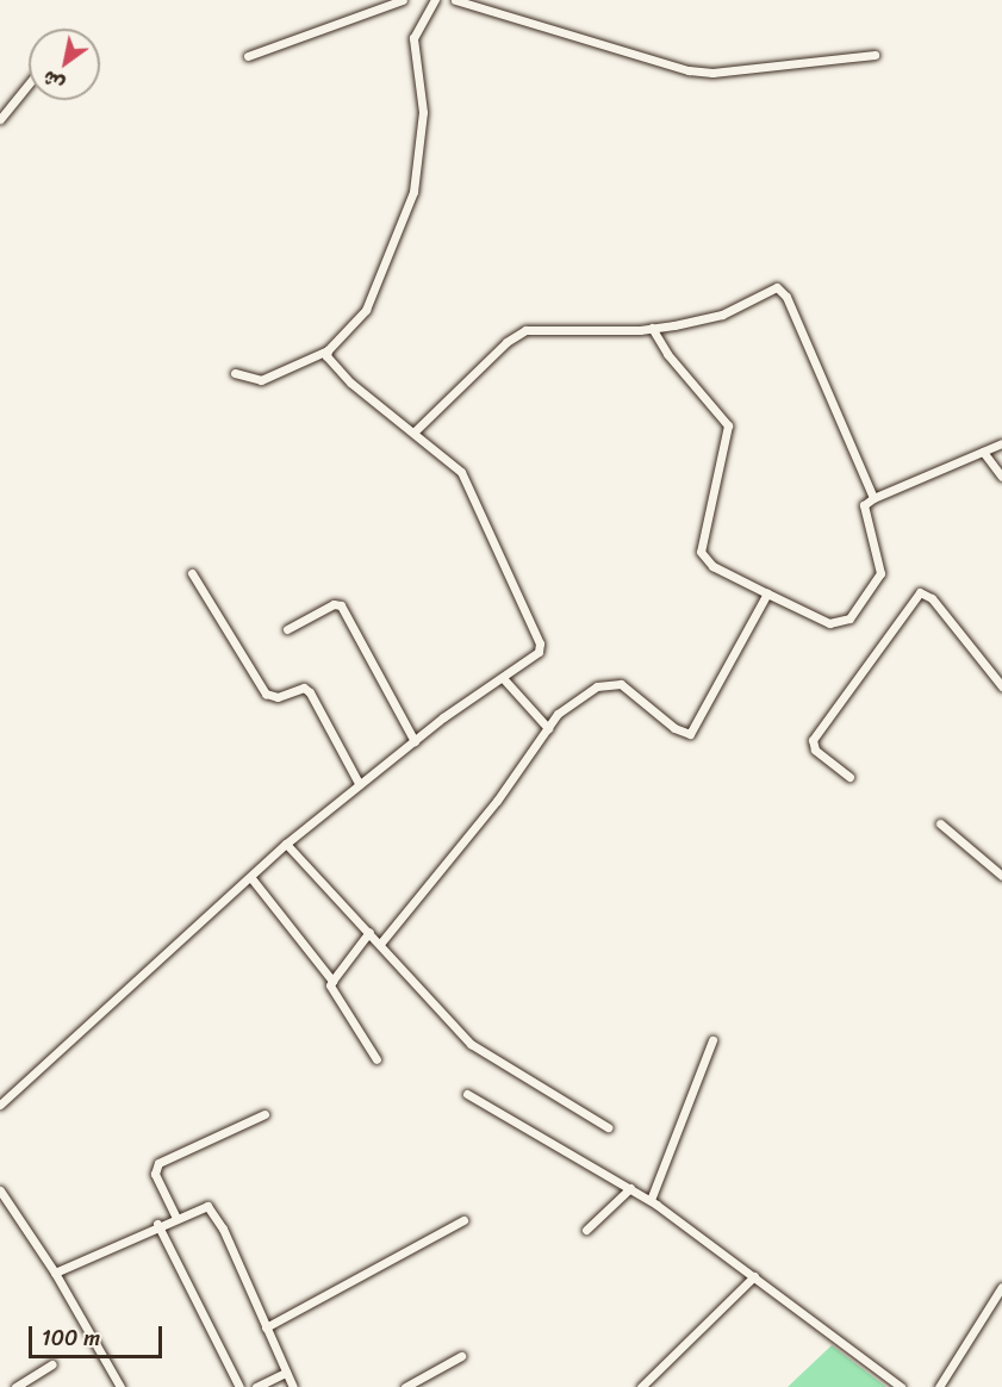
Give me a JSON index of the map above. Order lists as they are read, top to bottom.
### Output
{
  "scale_bar": "100 m",
  "north": "bottom left"
}
